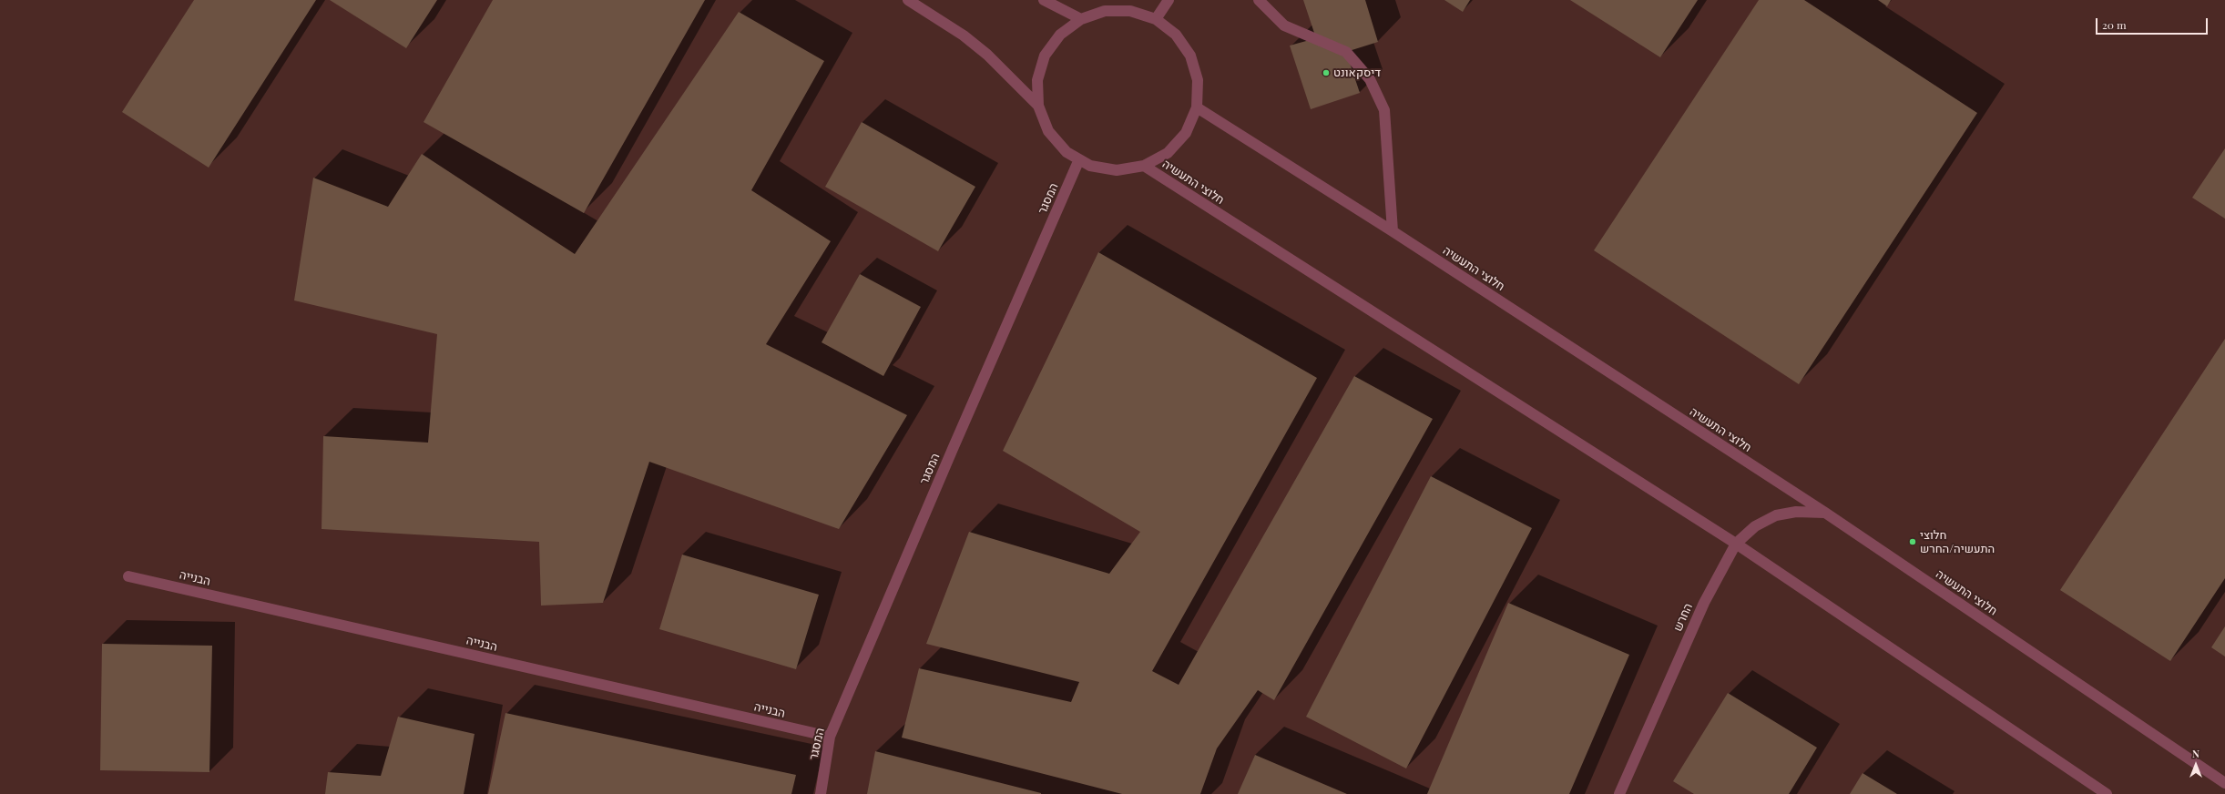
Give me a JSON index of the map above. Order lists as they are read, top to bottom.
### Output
{
  "streets": {
    "street": [
      "חלוצי התעשיה",
      "המסגר",
      "הבנייה",
      "החרש"
    ]
  },
  "crossings": [
    ["חלוצי התעשיה", "המסגר"],
    ["חלוצי התעשיה", "החרש"],
    ["המסגר", "הבנייה"]
  ],
  "places": ["דיסקאונט", "חלוצי התעשיה/החרש"],
  "scale_bar": "20 m",
  "north": "top"
}
